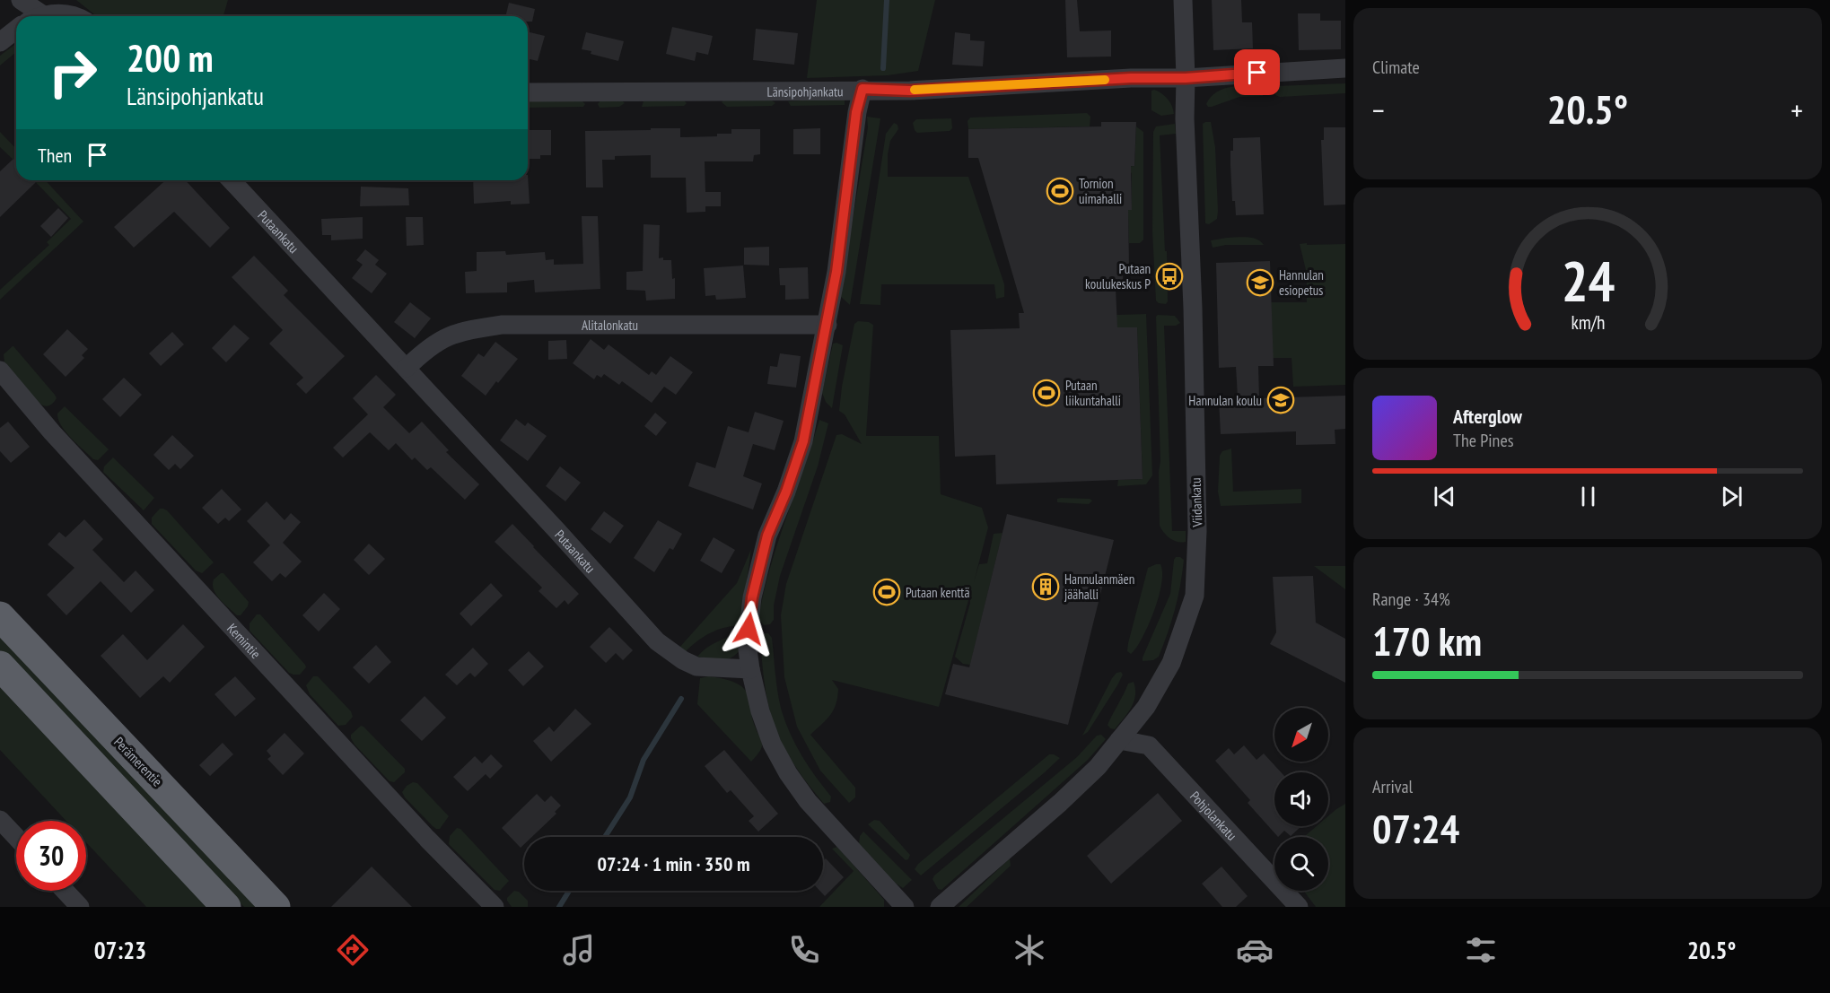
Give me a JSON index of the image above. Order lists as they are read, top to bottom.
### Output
{
  "streets": {
    "highway": ["Perämerentie"],
    "street": [
      "Länsipohjankatu",
      "Putaankatu",
      "Alitalonkatu",
      "Viidankatu",
      "Kemintie",
      "Pohjolankatu"
    ]
  },
  "crossings": [
    ["Länsipohjankatu", "Viidankatu"],
    ["Putaankatu", "Alitalonkatu"],
    ["Viidankatu", "Pohjolankatu"]
  ],
  "places": {
    "sports": ["Tornion uimahalli", "Putaan liikuntahalli", "Putaan kenttä"],
    "bus stop": ["Putaan koulukeskus P"],
    "school or university": ["Hannulan esiopetus", "Hannulan koulu"],
    "building": ["Hannulanmäen jäähalli"]
  },
  "north": "bottom left",
  "page": {
    "tile": [
      "Climate",
      ["Range · 34%", "170 km"],
      ["Arrival", "07:24"]
    ],
    "turn": ["200 m", "Länsipohjankatu"],
    "heat": ["−", "20.5°", "+"],
    "then": "Then",
    "song": ["Afterglow", "The Pines"],
    "limit": "30",
    "trip": "07:24 · 1 min · 350 m",
    "tabs": ["07:23", "20.5°"],
    "gauge": ["24", "km/h"]
  }
}
